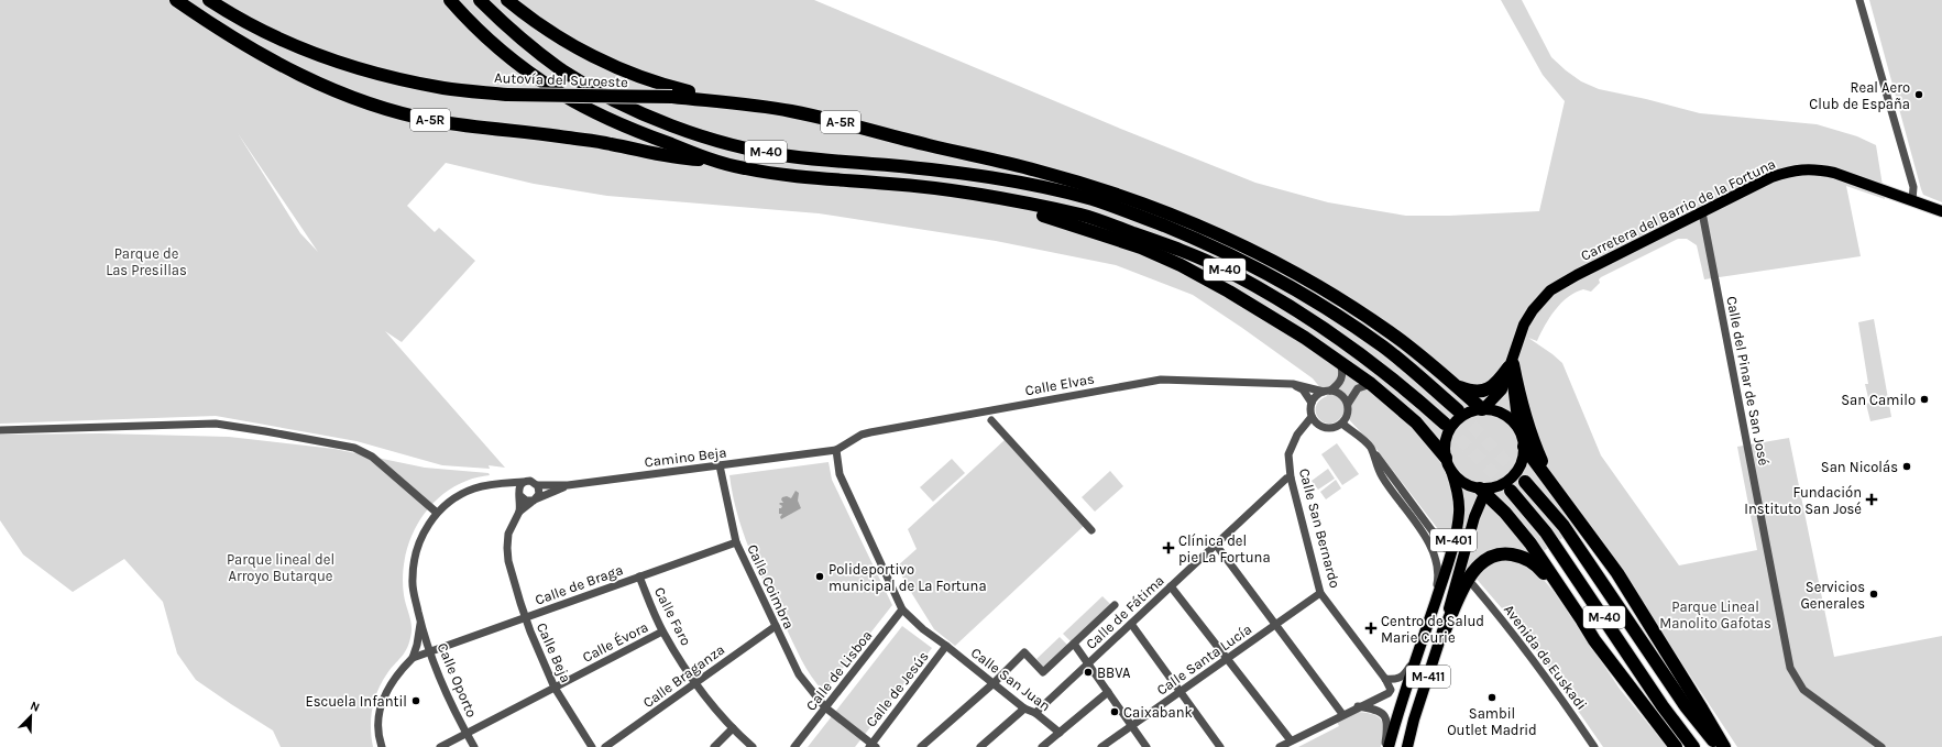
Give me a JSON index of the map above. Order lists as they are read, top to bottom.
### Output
{
  "streets": {
    "highway": ["Autovía del Suroeste", "A-5R", "M-40"],
    "main road": ["Carretera del Barrio de la Fortuna", "M-401", "M-411"],
    "street": [
      "Calle del Pinar de San José",
      "Calle Elvas",
      "Camino Beja",
      "Calle San Bernardo",
      "Calle de Braga",
      "Calle Coimbra",
      "Calle de Fátima",
      "Calle Faro",
      "Calle Évora",
      "Calle Beja",
      "Avenida de Euskadi",
      "Calle Santa Lucía",
      "Calle de Lisboa",
      "Calle Braganza",
      "Calle San Juan",
      "Calle Oporto",
      "Calle de Jesús"
    ]
  },
  "crossings": [
    ["Autovía del Suroeste", "A-5R"],
    ["A-5R", "M-40"],
    ["Carretera del Barrio de la Fortuna", "Calle del Pinar de San José"],
    ["Carretera del Barrio de la Fortuna", "M-401"],
    ["Calle Elvas", "Camino Beja"],
    ["Calle Elvas", "Calle San Bernardo"],
    ["Camino Beja", "Calle Coimbra"],
    ["Camino Beja", "Calle Oporto"],
    ["Calle San Bernardo", "Calle de Fátima"],
    ["Calle San Bernardo", "Calle Santa Lucía"],
    ["Calle de Braga", "Calle Coimbra"],
    ["Calle de Braga", "Calle Faro"],
    ["Calle de Braga", "Calle Beja"],
    ["Calle de Braga", "Calle Oporto"],
    ["Calle Coimbra", "Calle de Lisboa"],
    ["Calle Coimbra", "Calle Braganza"],
    ["Calle Coimbra", "Calle de Jesús"],
    ["Calle de Fátima", "Calle San Juan"],
    ["Calle Faro", "Calle Évora"],
    ["Calle Faro", "Calle Braganza"],
    ["Calle Évora", "Calle Beja"],
    ["Calle Évora", "Calle Oporto"],
    ["Calle de Lisboa", "Calle San Juan"],
    ["Calle San Juan", "Calle de Jesús"]
  ],
  "parks": ["Parque de Las Presillas", "Parque lineal del Arroyo Butarque", "Parque Lineal Manolito Gafotas"],
  "places": {
    "other": [
      "Real Aero Club de España",
      "San Camilo",
      "San Nicolás",
      "Polideportivo municipal de La Fortuna",
      "Servicios Generales",
      "BBVA",
      "Sambil Outlet Madrid",
      "Escuela Infantil",
      "Caixabank"
    ],
    "health": ["Fundación Instituto San José", "Clínica del pie La Fortuna", "Centro de Salud Marie Curie"]
  },
  "north": "top right"
}
